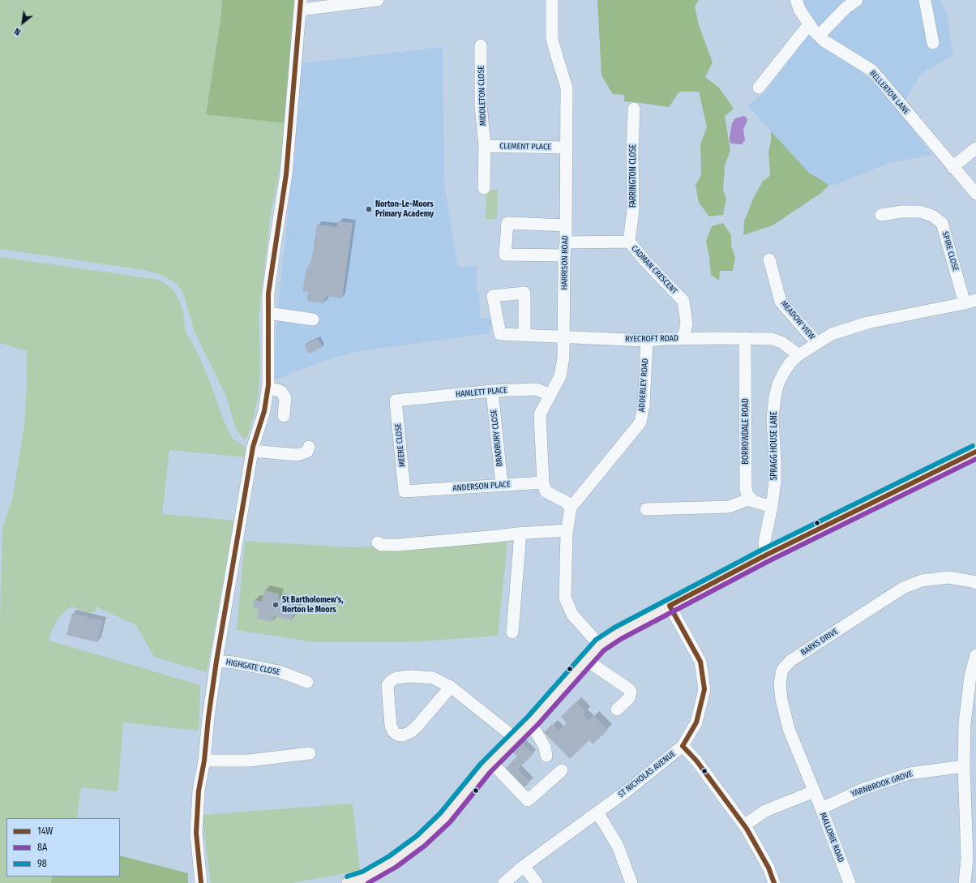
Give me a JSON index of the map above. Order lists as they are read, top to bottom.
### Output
{
  "streets": {
    "street": [
      "BELLERTON LANE",
      "MIDDLETON CLOSE",
      "CLEMENT PLACE",
      "FARRINGTON CLOSE",
      "SPIRE CLOSE",
      "HARRISON ROAD",
      "CADMAN CRESCENT",
      "MEADOW VIEW",
      "RYECROFT ROAD",
      "ADDERLEY ROAD",
      "HAMLETT PLACE",
      "BORROWDALE ROAD",
      "BRADBURY CLOSE",
      "MEERE CLOSE",
      "SPRAGG HOUSE LANE",
      "ANDERSON PLACE",
      "BARKS DRIVE",
      "HIGHGATE CLOSE",
      "ST NICHOLAS AVENUE",
      "YARNBROOK GROVE",
      "MALLORIE ROAD"
    ]
  },
  "crossings": [
    ["MIDDLETON CLOSE", "CLEMENT PLACE"],
    ["CLEMENT PLACE", "HARRISON ROAD"],
    ["FARRINGTON CLOSE", "CADMAN CRESCENT"],
    ["SPIRE CLOSE", "SPRAGG HOUSE LANE"],
    ["HARRISON ROAD", "CADMAN CRESCENT"],
    ["HARRISON ROAD", "RYECROFT ROAD"],
    ["HARRISON ROAD", "HAMLETT PLACE"],
    ["HARRISON ROAD", "ANDERSON PLACE"],
    ["CADMAN CRESCENT", "RYECROFT ROAD"],
    ["MEADOW VIEW", "SPRAGG HOUSE LANE"],
    ["RYECROFT ROAD", "ADDERLEY ROAD"],
    ["RYECROFT ROAD", "BORROWDALE ROAD"],
    ["RYECROFT ROAD", "SPRAGG HOUSE LANE"],
    ["HAMLETT PLACE", "BRADBURY CLOSE"],
    ["HAMLETT PLACE", "MEERE CLOSE"],
    ["BRADBURY CLOSE", "ANDERSON PLACE"],
    ["MEERE CLOSE", "ANDERSON PLACE"],
    ["BARKS DRIVE", "MALLORIE ROAD"],
    ["YARNBROOK GROVE", "MALLORIE ROAD"]
  ],
  "places": ["Norton-Le-Moors Primary Academy", "St Bartholomew's, Norton le Moors"],
  "lines": ["transit line 14W", "transit line 98", "transit line 8A"],
  "legend": ["14W", "8A", "98"],
  "north": "bottom left"
}
